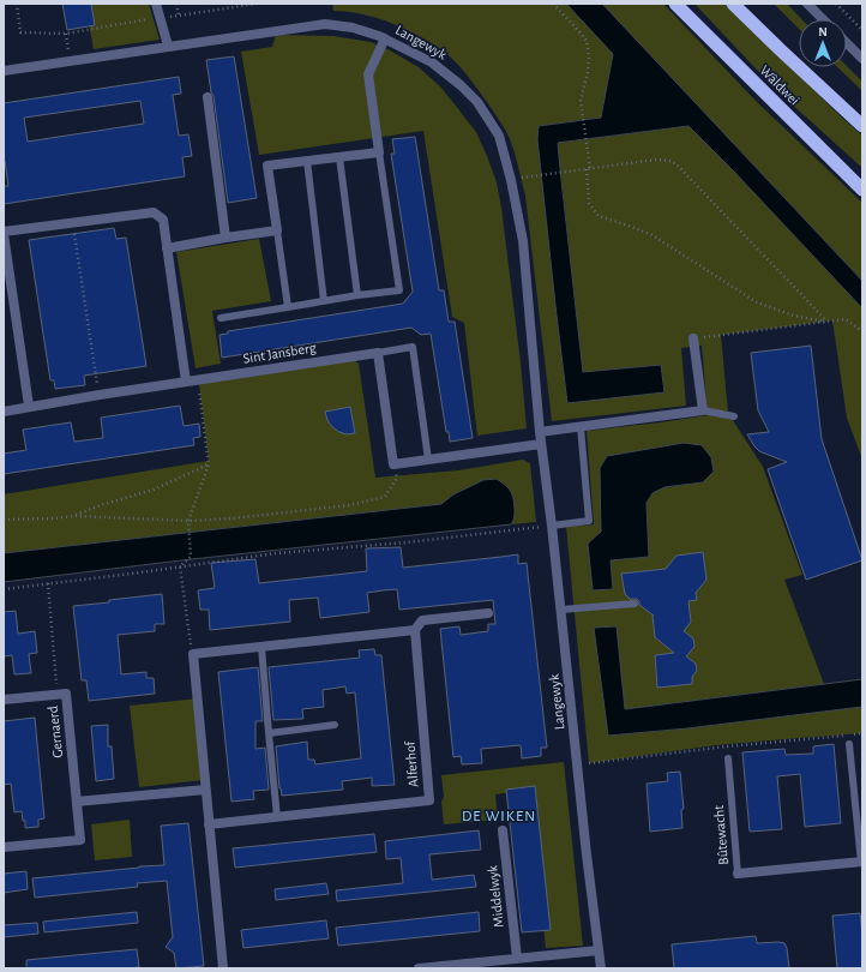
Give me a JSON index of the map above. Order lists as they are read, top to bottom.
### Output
{
  "streets": {
    "highway": ["Wâldwei"],
    "street": [
      "Langewyk",
      "Sint Jansberg",
      "Gernaerd",
      "Alferhof",
      "Bûtewacht",
      "Middelwyk"
    ]
  },
  "districts": ["DE WIKEN"],
  "north": "top"
}
